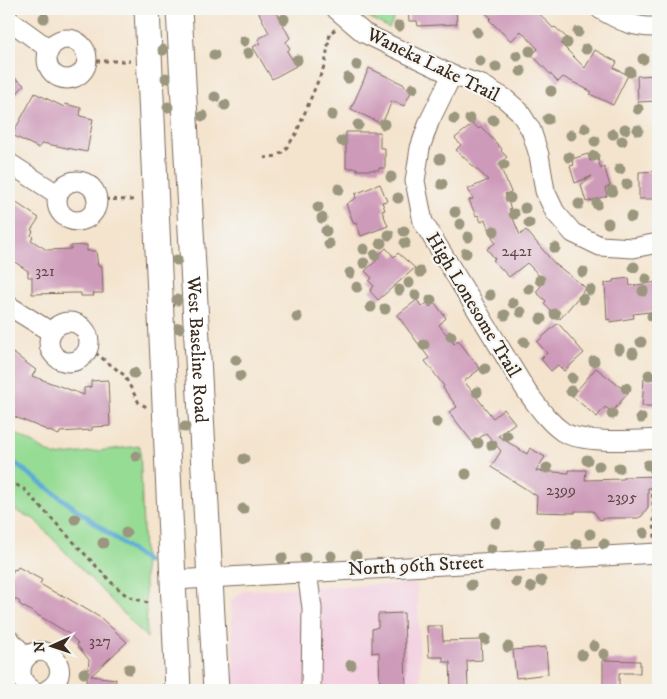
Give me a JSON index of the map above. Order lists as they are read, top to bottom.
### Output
{
  "streets": {
    "main road": ["West Baseline Road"],
    "street": ["Waneka Lake Trail", "High Lonesome Trail", "North 96th Street"]
  },
  "crossings": [
    ["Waneka Lake Trail", "High Lonesome Trail"],
    ["West Baseline Road", "North 96th Street"]
  ],
  "house_numbers": [
    "2421",
    "321",
    "2399",
    "2395",
    "327"
  ],
  "north": "left"
}
